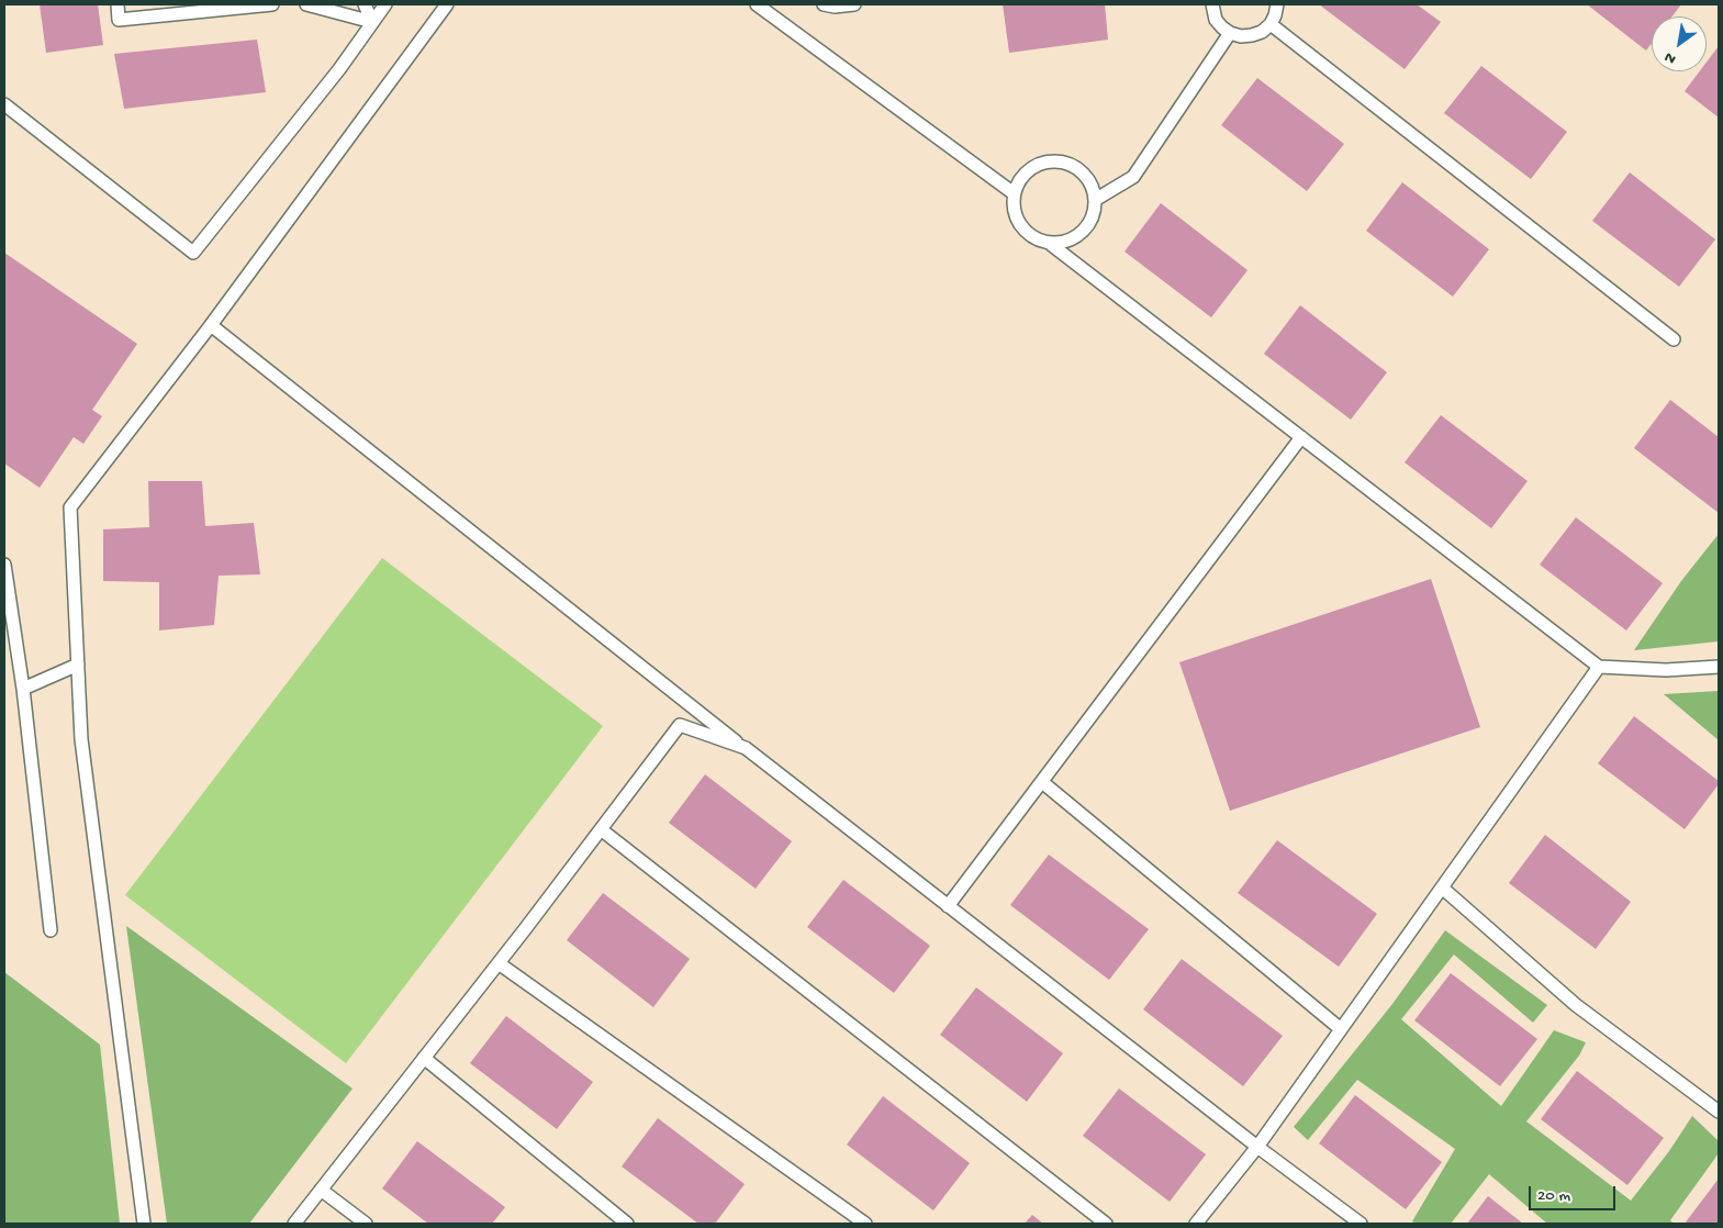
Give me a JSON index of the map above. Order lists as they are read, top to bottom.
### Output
{
  "scale_bar": "20 m",
  "north": "bottom left"
}
